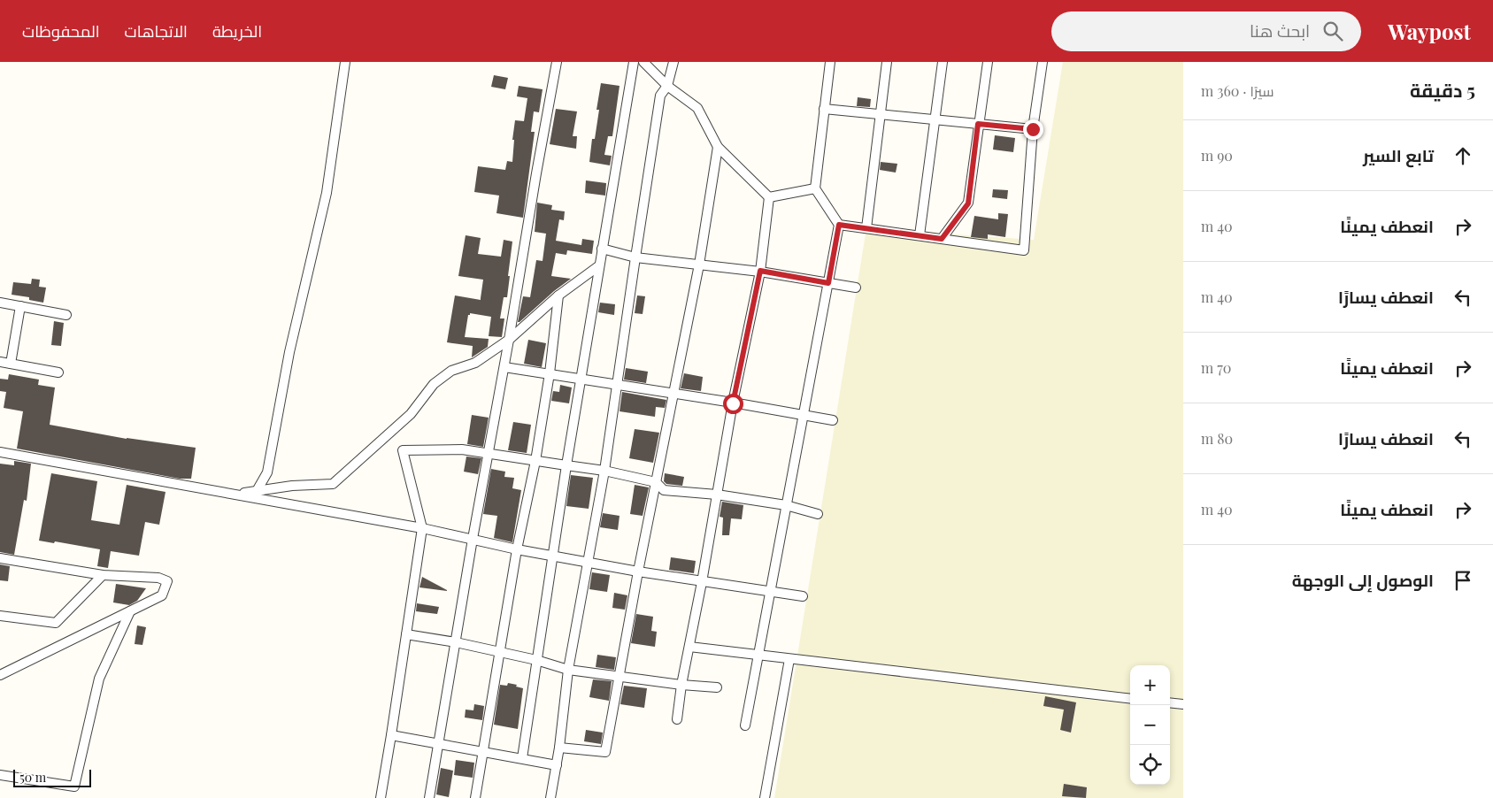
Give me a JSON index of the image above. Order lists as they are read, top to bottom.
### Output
{
  "scale_bar": "50 m",
  "page": {
    "header": "Waypost",
    "search": "ابحث هنا",
    "nav": ["الخريطة", "الاتجاهات", "المحفوظات"],
    "heading": ["5 دقيقة", "سيرًا · 360 m"],
    "list": [
      ["تابع السير", "90 m"],
      ["انعطف يمينًا", "40 m"],
      ["انعطف يسارًا", "40 m"],
      ["انعطف يمينًا", "70 m"],
      ["انعطف يسارًا", "80 m"],
      ["انعطف يمينًا", "40 m"],
      "الوصول إلى الوجهة"
    ],
    "map_buttons": ["+", "−"],
    "scale": "50 m"
  }
}
